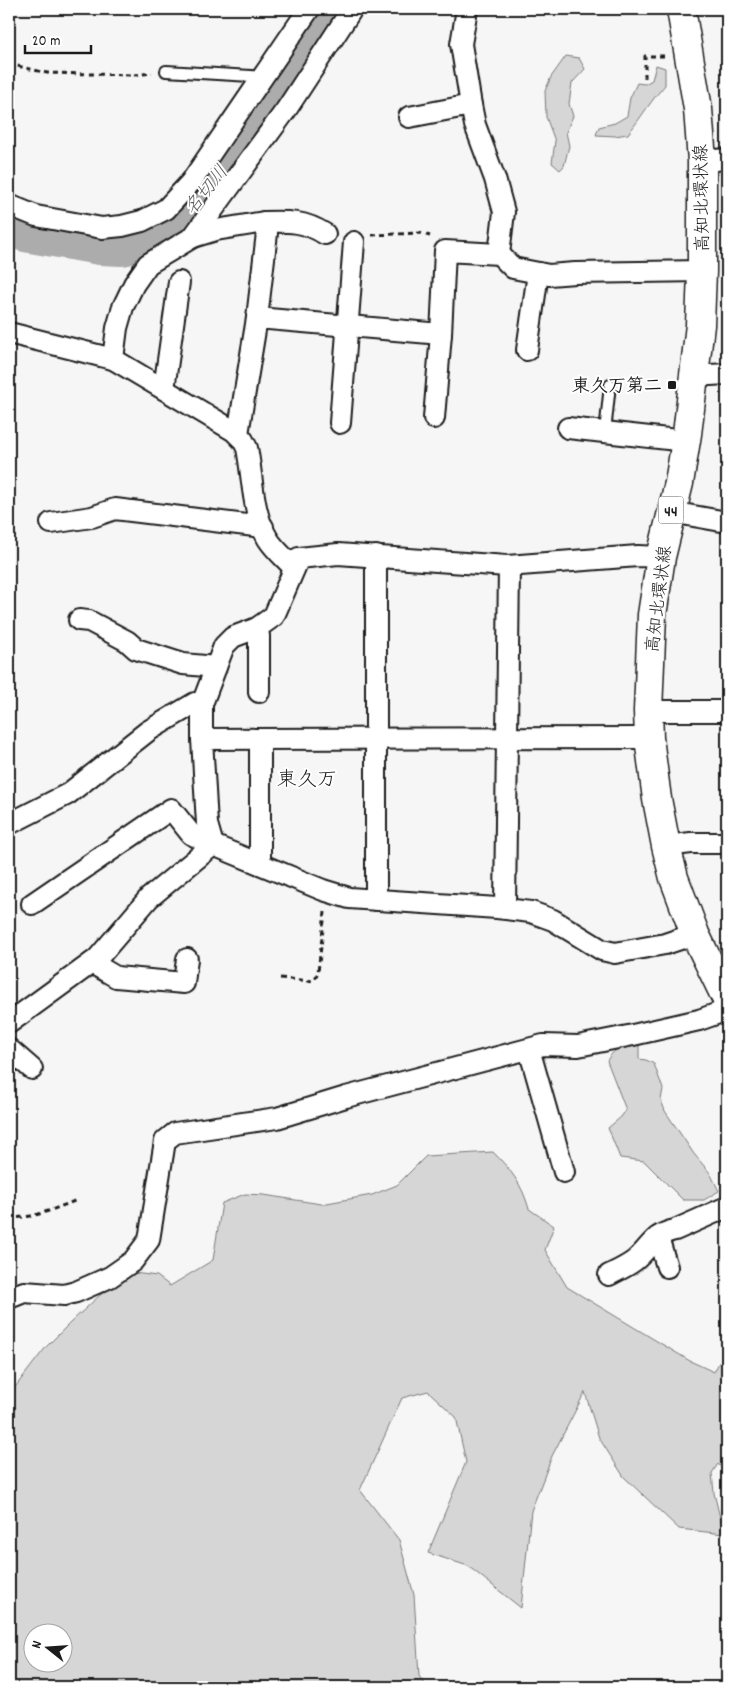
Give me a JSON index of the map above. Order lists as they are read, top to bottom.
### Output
{
  "streets": {
    "main road": ["高知北環状線", "44"]
  },
  "districts": ["東久万"],
  "water": ["名切川"],
  "places": {
    "transit": ["東久万第二"]
  },
  "scale_bar": "20 m",
  "north": "left"
}
